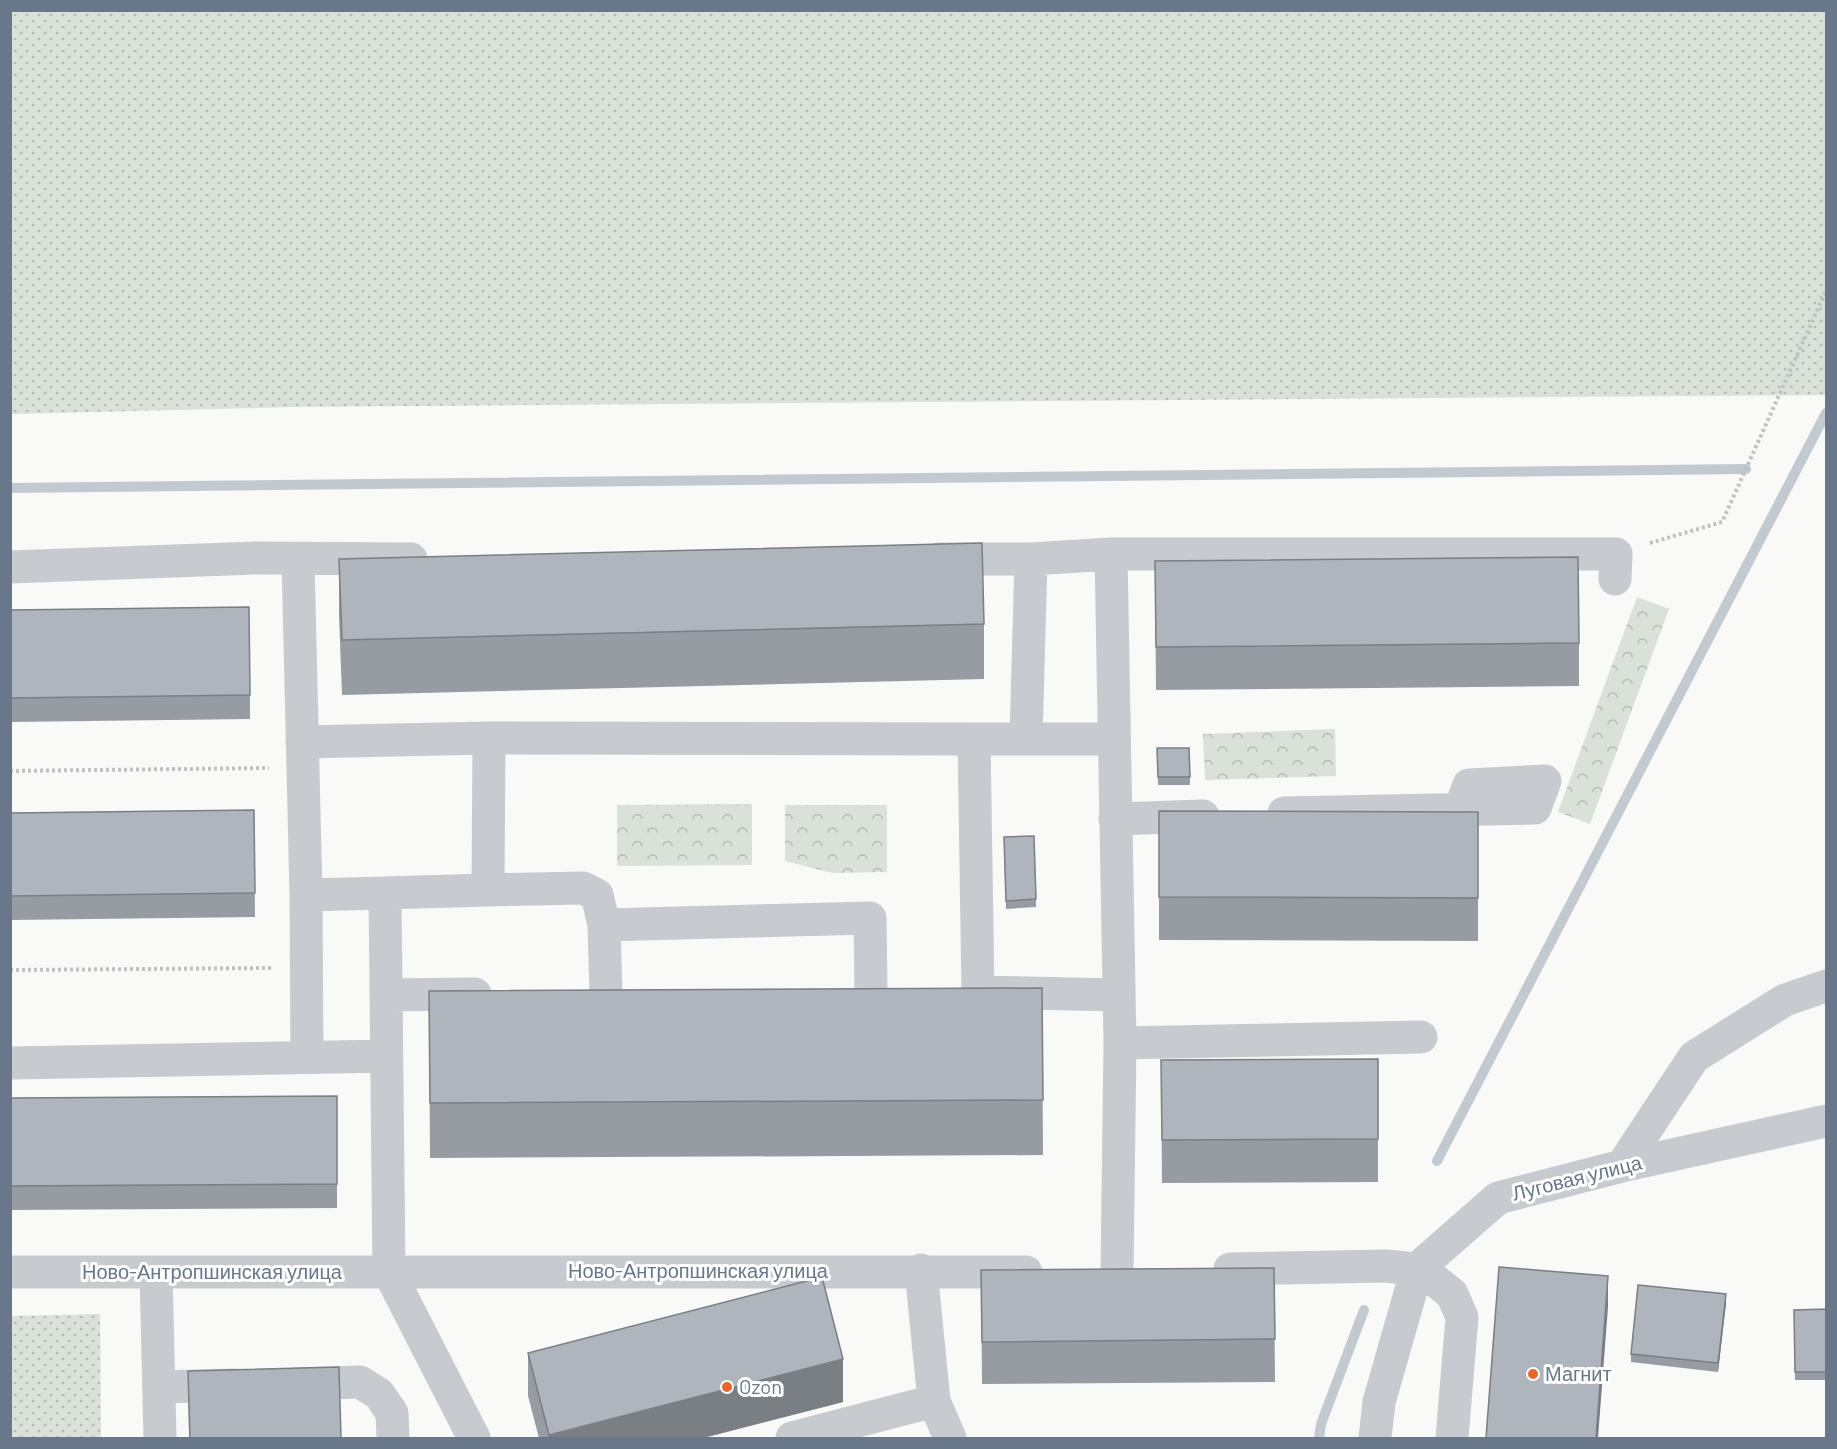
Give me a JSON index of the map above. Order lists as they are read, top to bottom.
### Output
{
  "streets": {
    "street": ["Луговая улица", "Ново-Антропшинская улица"]
  },
  "places": ["Магнит", "Ozon"]
}
